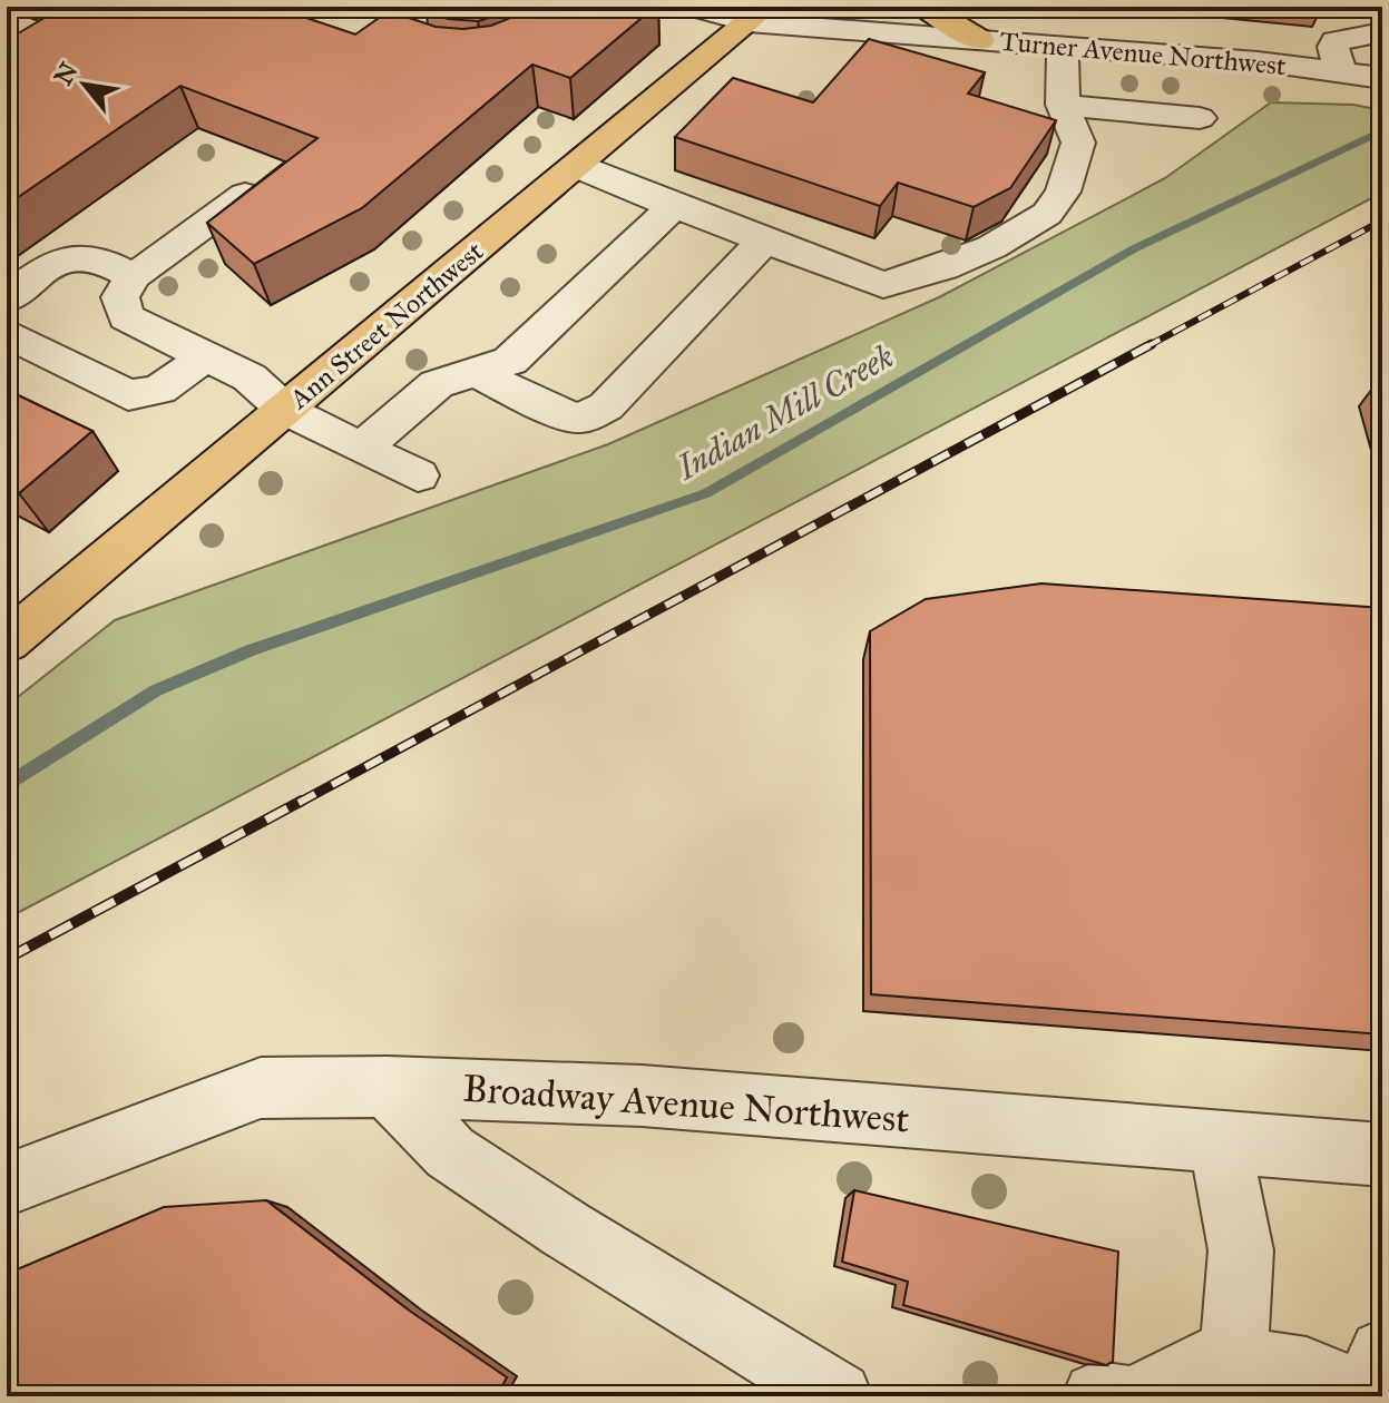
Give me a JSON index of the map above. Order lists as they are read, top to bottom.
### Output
{
  "streets": {
    "main road": ["Ann Street Northwest"],
    "street": ["Turner Avenue Northwest", "Broadway Avenue Northwest"]
  },
  "crossings": [
    ["Turner Avenue Northwest", "Ann Street Northwest"]
  ],
  "water": ["Indian Mill Creek"],
  "north": "top left"
}
